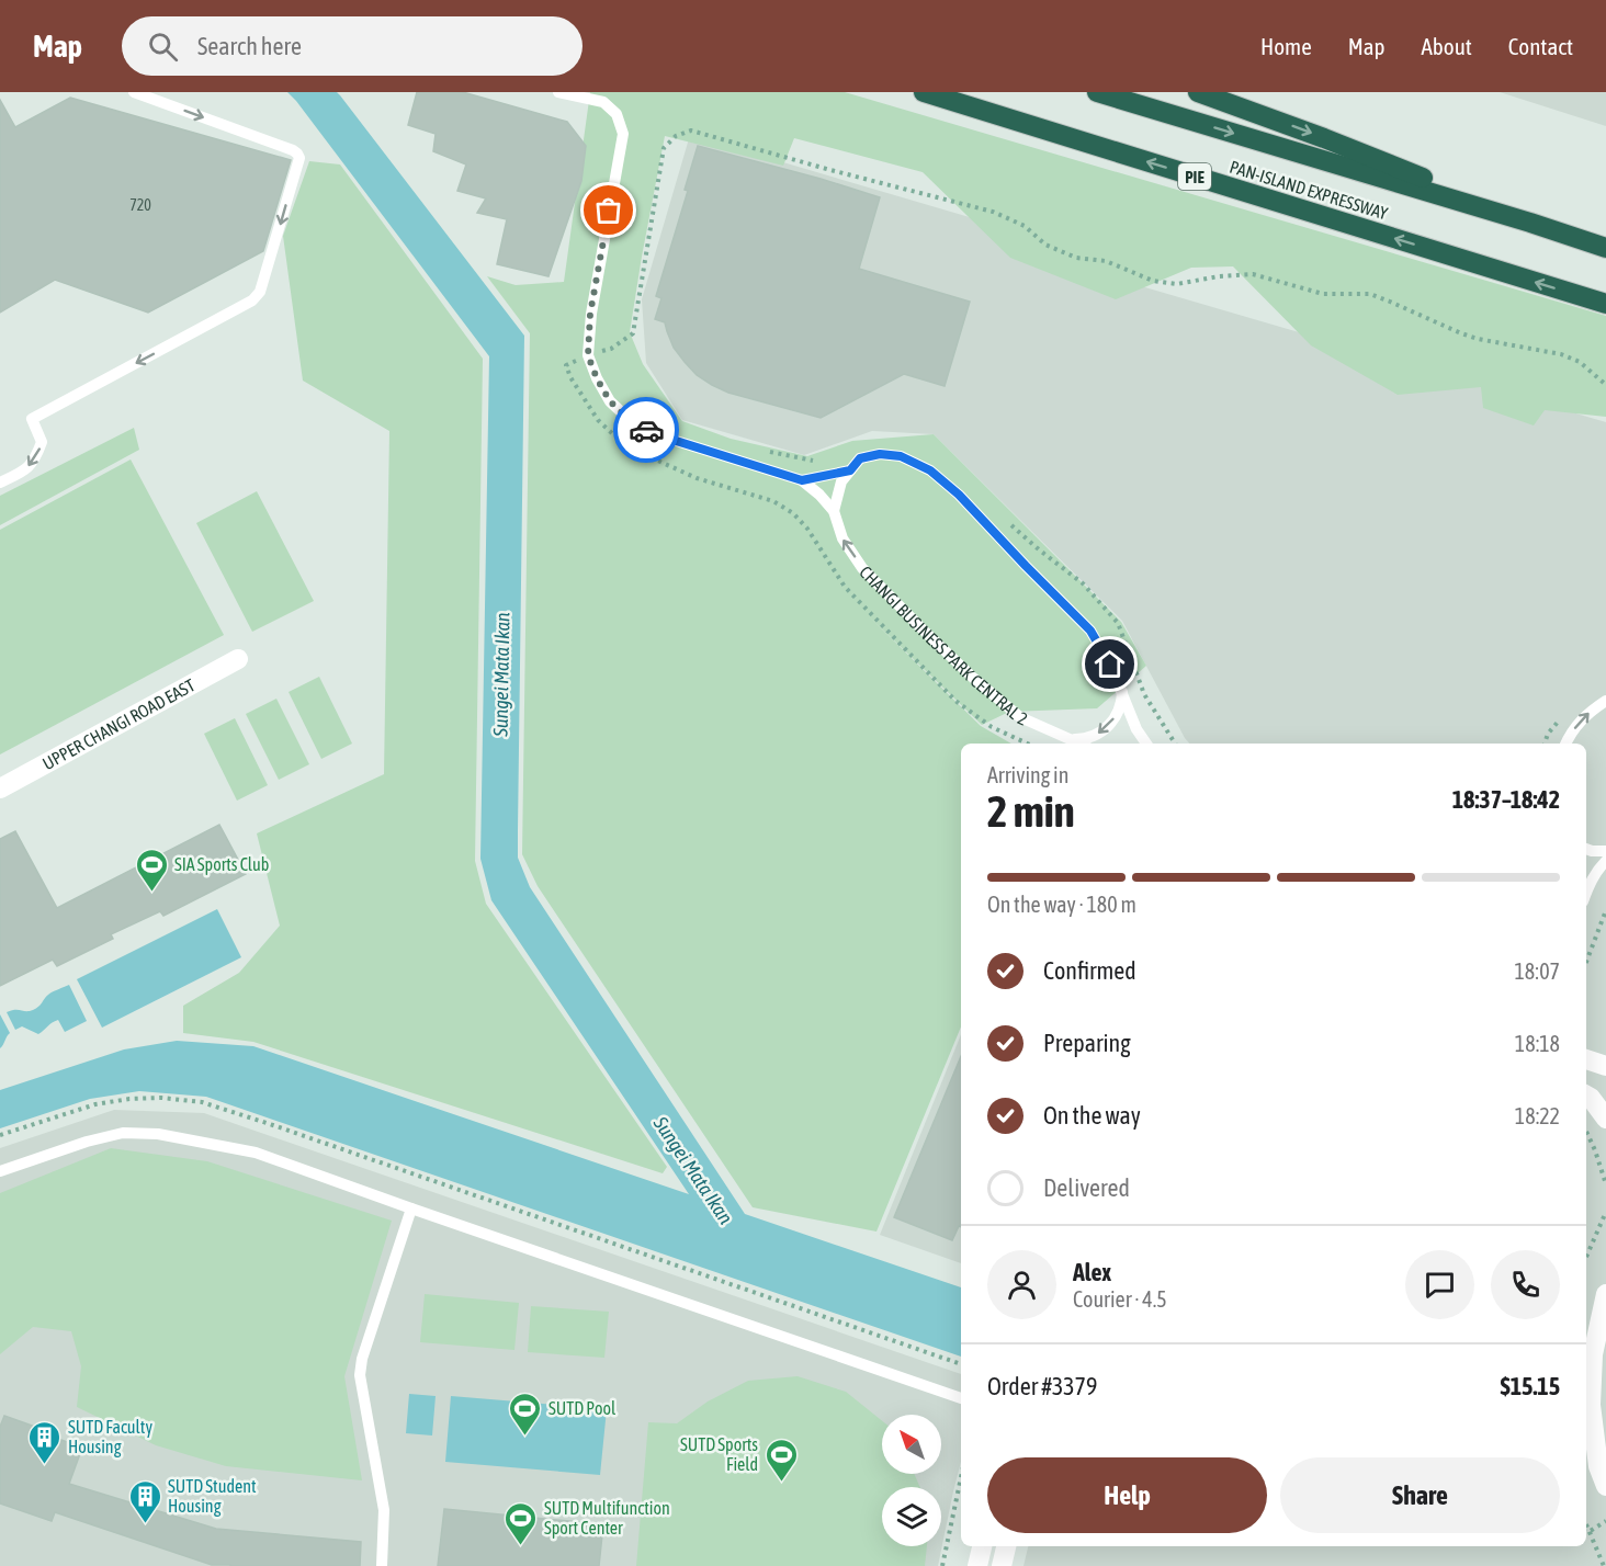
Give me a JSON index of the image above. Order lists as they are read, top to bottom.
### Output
{
  "streets": {
    "highway": ["PIE", "PAN-ISLAND EXPRESSWAY"],
    "street": ["UPPER CHANGI ROAD EAST"],
    "lane": ["CHANGI BUSINESS PARK CENTRAL 2"]
  },
  "water": ["Sungei Mata Ikan"],
  "places": {
    "sports": [
      "SIA Sports Club",
      "SUTD Pool",
      "SUTD Sports Field",
      "SUTD Multifunction Sport Center"
    ],
    "building": ["SUTD Faculty Housing", "SUTD Student Housing"]
  },
  "house_numbers": ["720"],
  "north": "top left",
  "page": {
    "header": "Map",
    "search": "Search here",
    "nav": [
      "Home",
      "Map",
      "About",
      "Contact"
    ],
    "heading": ["2 min", "Arriving in", "18:37–18:42"],
    "panel": [
      "Alex",
      "Courier · 4.5",
      "Order #3379",
      "$15.15"
    ],
    "bar": "On the way · 180 m",
    "list": [
      ["Confirmed", "18:07"],
      ["Preparing", "18:18"],
      ["On the way", "18:22"],
      "Delivered"
    ],
    "buttons": ["Help", "Share"]
  }
}
